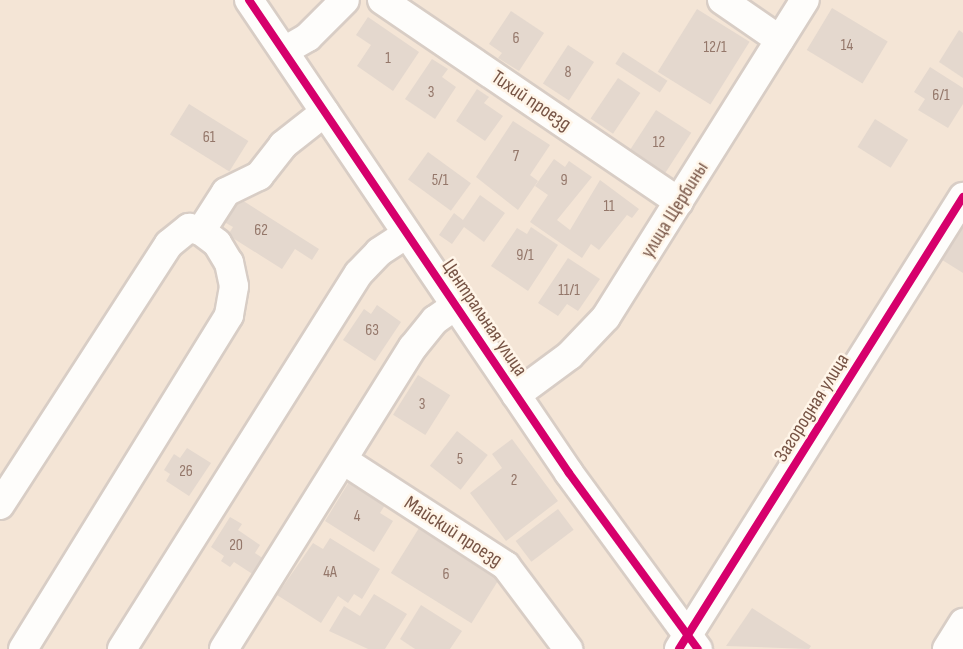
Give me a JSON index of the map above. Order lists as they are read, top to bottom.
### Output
{
  "streets": {
    "street": [
      "Тихий проезд",
      "улица Щербины",
      "Центральная улица",
      "Загородная улица",
      "Майский проезд"
    ]
  },
  "crossings": [
    ["Тихий проезд", "улица Щербины"],
    ["улица Щербины", "Центральная улица"],
    ["Центральная улица", "Загородная улица"]
  ],
  "house_numbers": [
    "6",
    "14",
    "12/1",
    "1",
    "8",
    "3",
    "6/1",
    "61",
    "12",
    "7",
    "5/1",
    "9",
    "11",
    "62",
    "9/1",
    "11/1",
    "63",
    "3",
    "5",
    "26",
    "2",
    "4",
    "20",
    "4А",
    "6"
  ]
}
